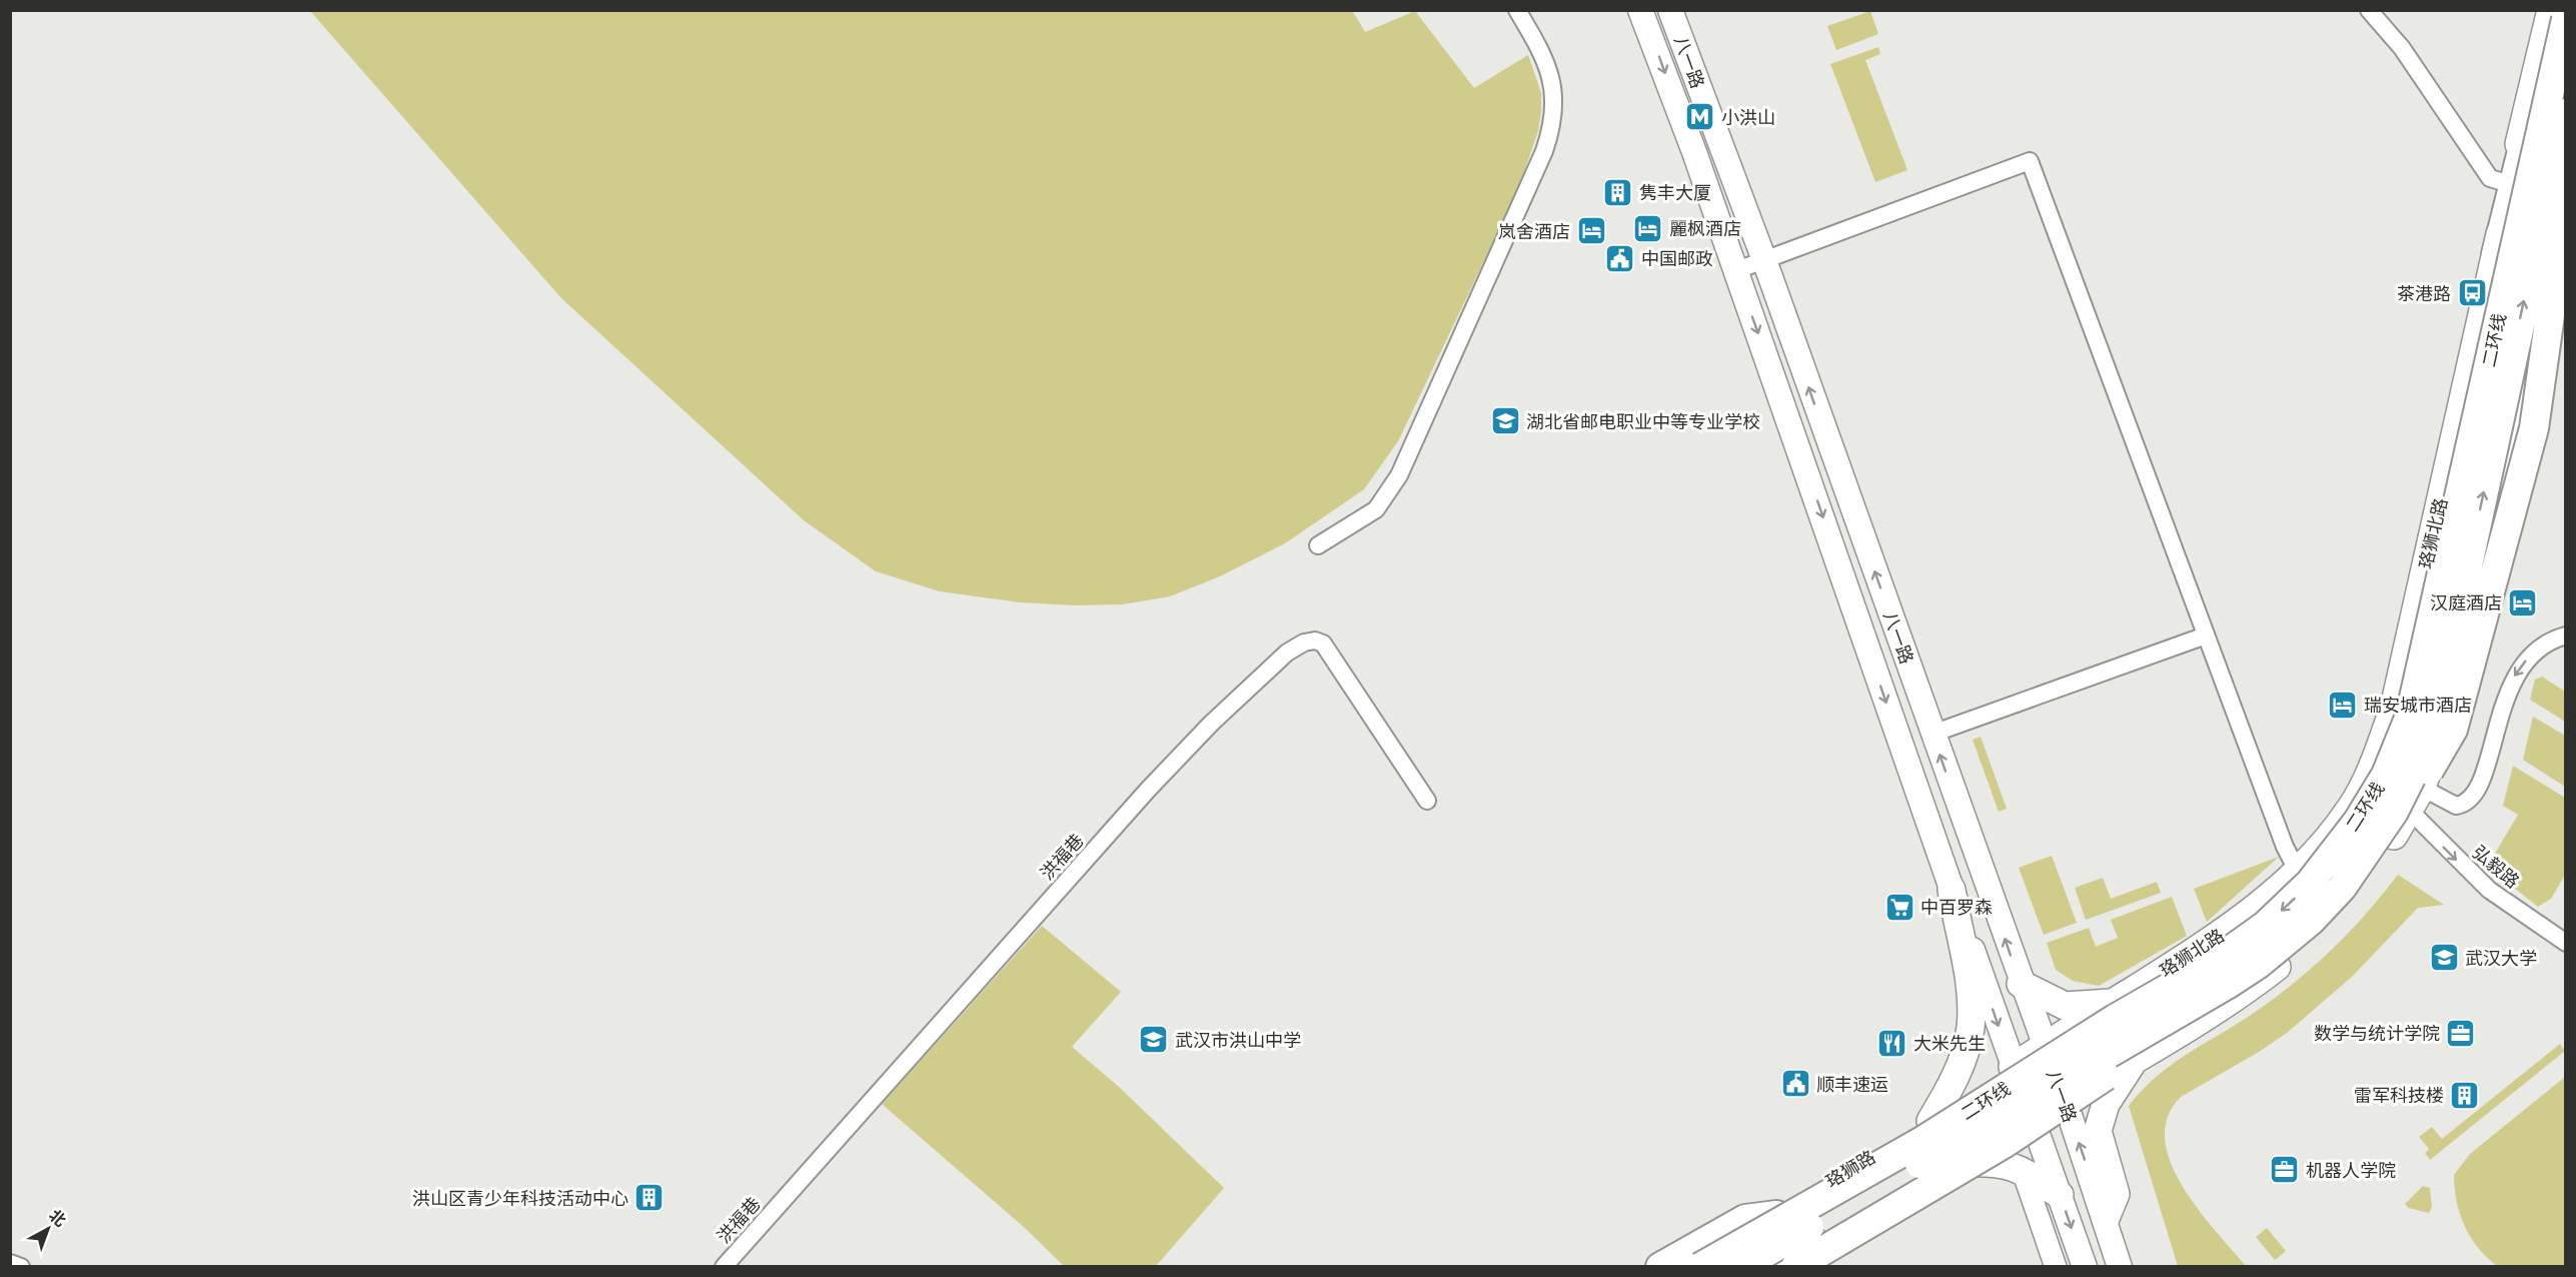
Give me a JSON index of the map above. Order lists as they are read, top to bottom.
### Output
{
  "streets": {
    "highway": ["二环线"],
    "main road": ["八一路", "珞狮北路", "珞狮路"],
    "street": ["洪福巷", "弘毅路"]
  },
  "crossings": [
    ["八一路", "珞狮北路"],
    ["八一路", "珞狮路"],
    ["珞狮北路", "珞狮路"]
  ],
  "one_way": ["弘毅路"],
  "places": {
    "metro station": ["小洪山"],
    "building": ["隽丰大厦", "雷军科技楼", "洪山区青少年科技活动中心"],
    "hotel": [
      "麗枫酒店",
      "岚舍酒店",
      "汉庭酒店",
      "瑞安城市酒店"
    ],
    "public building": ["中国邮政", "顺丰速运"],
    "bus stop": ["茶港路"],
    "school or university": ["湖北省邮电职业中等专业学校", "武汉大学", "武汉市洪山中学"],
    "supermarket": ["中百罗森"],
    "office": ["数学与统计学院", "机器人学院"],
    "restaurant": ["大米先生"]
  },
  "north": "top right"
}
